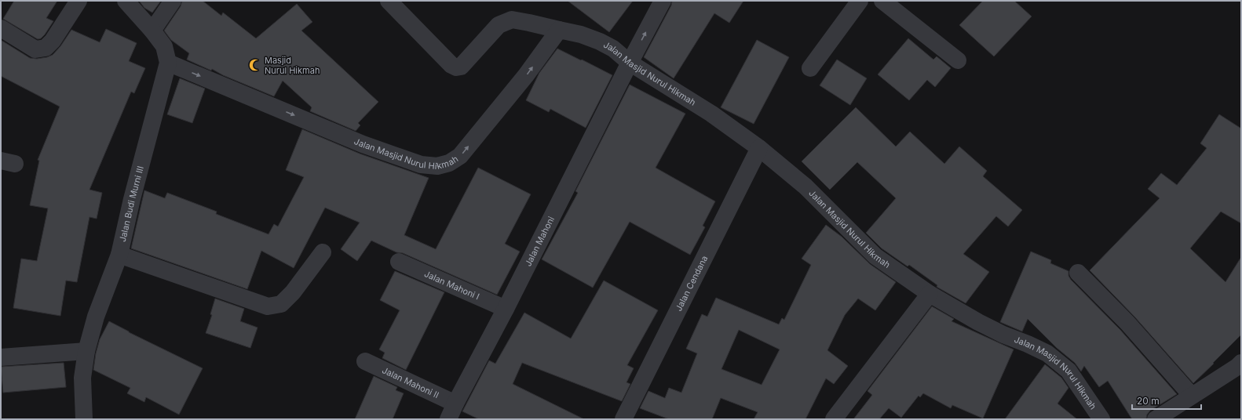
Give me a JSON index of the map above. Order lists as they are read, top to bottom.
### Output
{
  "streets": {
    "street": [
      "Jalan Masjid Nurul Hikmah",
      "Jalan Budi Murni III",
      "Jalan Mahoni",
      "Jalan Cendana",
      "Jalan Mahoni I",
      "Jalan Mahoni II"
    ]
  },
  "crossings": [
    ["Jalan Masjid Nurul Hikmah", "Jalan Budi Murni III"],
    ["Jalan Masjid Nurul Hikmah", "Jalan Mahoni"],
    ["Jalan Masjid Nurul Hikmah", "Jalan Cendana"],
    ["Jalan Mahoni", "Jalan Mahoni I"],
    ["Jalan Mahoni", "Jalan Mahoni II"]
  ],
  "places": {
    "mosque": ["Masjid Nurul Hikmah"]
  },
  "scale_bar": "20 m"
}
